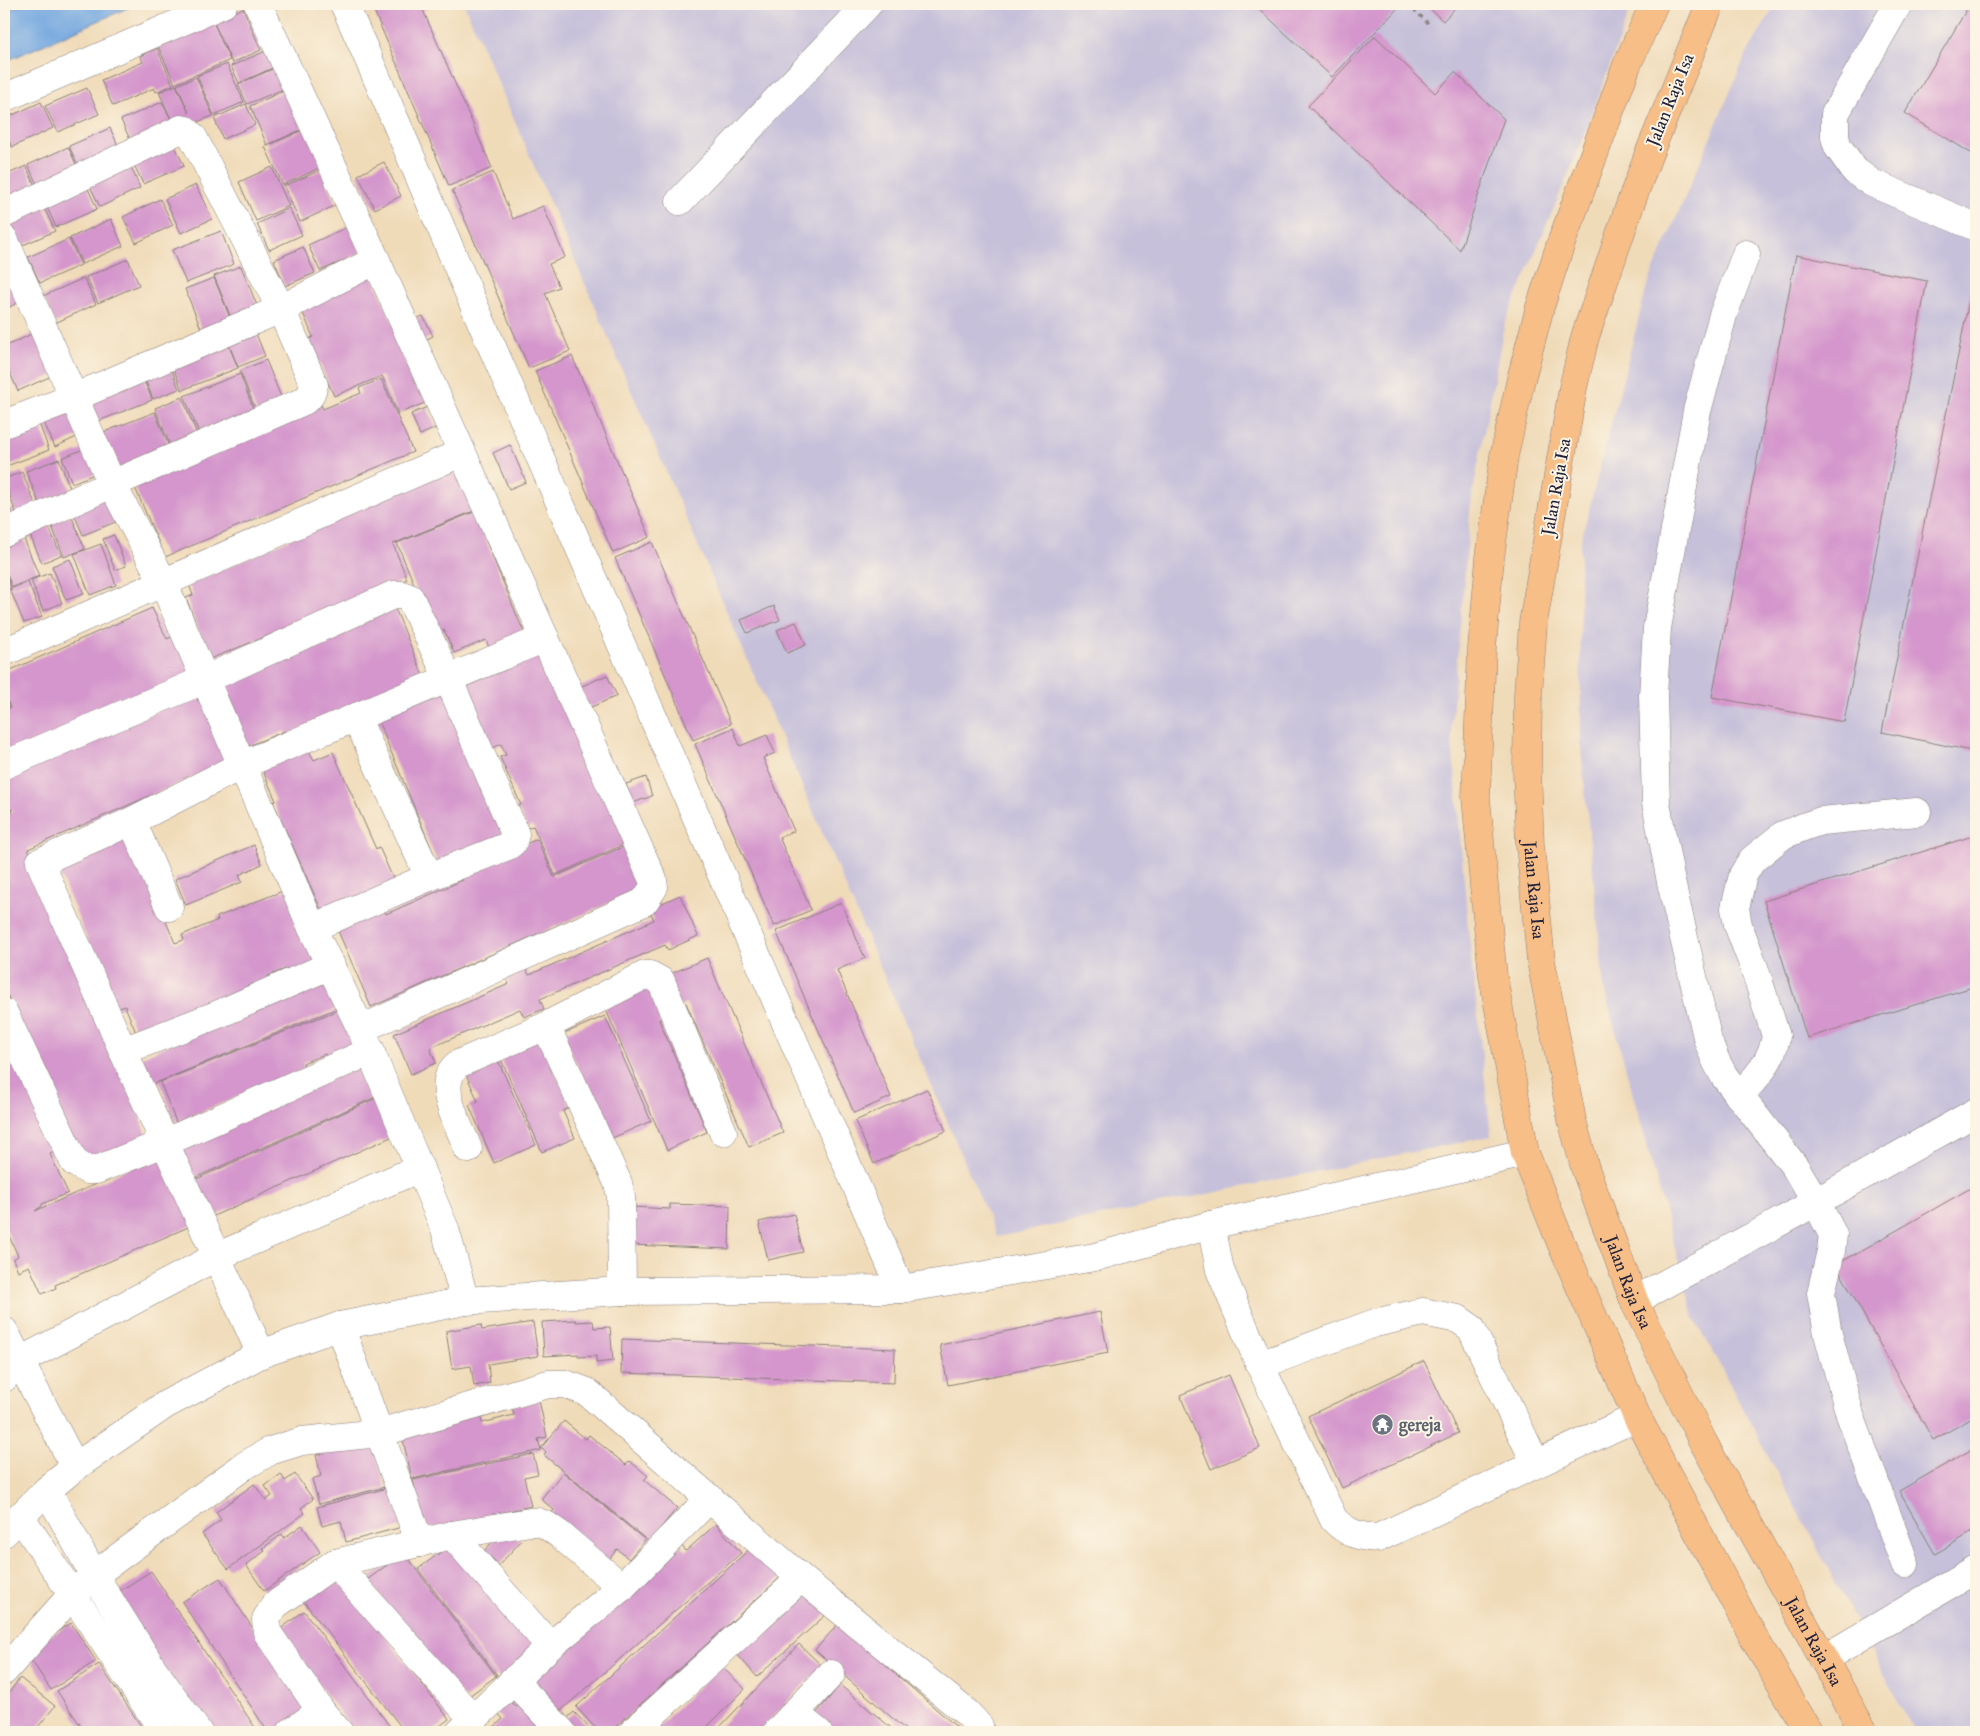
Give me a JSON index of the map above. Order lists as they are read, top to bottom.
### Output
{
  "streets": {
    "main road": ["Jalan Raja Isa"]
  },
  "places": {
    "temple": ["gereja"]
  }
}
